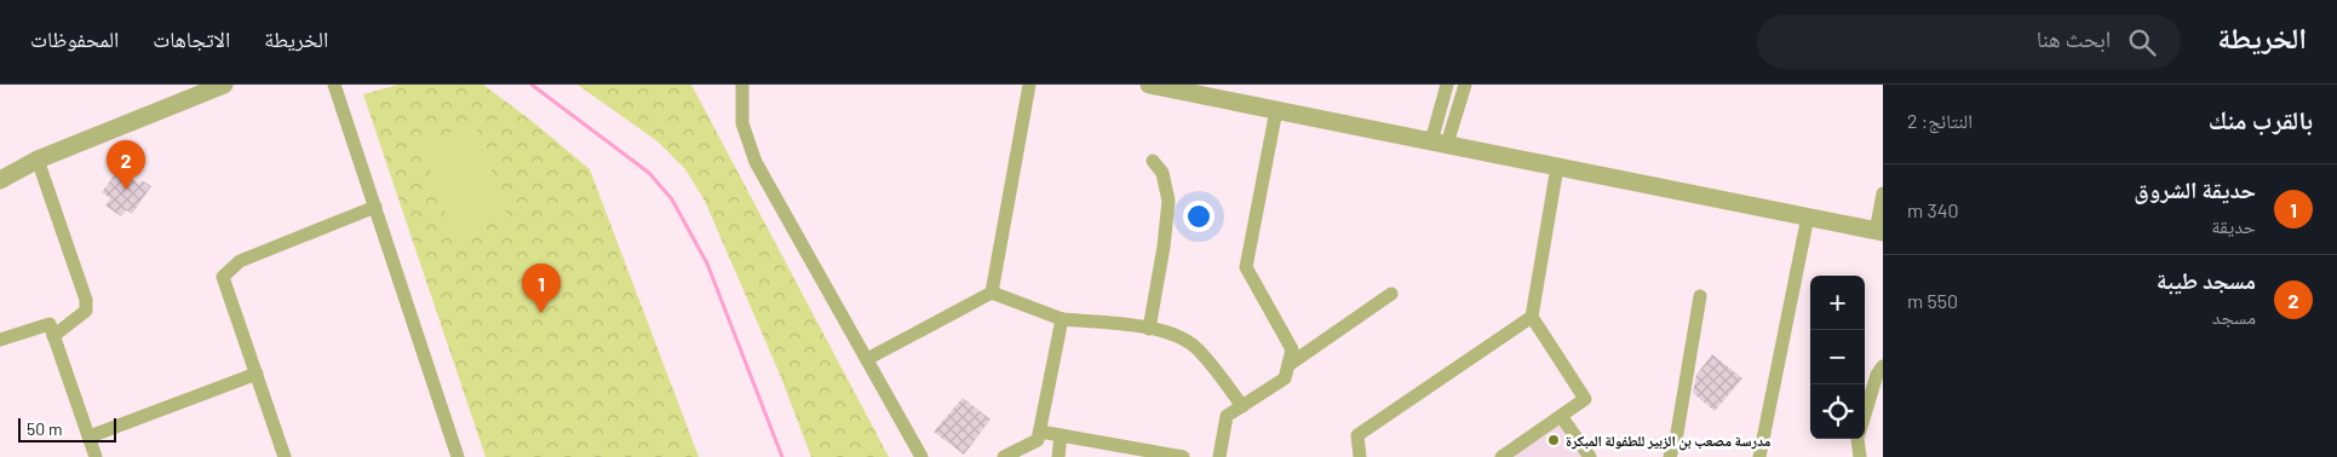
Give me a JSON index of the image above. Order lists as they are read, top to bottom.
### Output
{
  "places": ["مدرسة مصعب بن الزبير للطفولة المبكرة"],
  "scale_bar": "50 m",
  "page": {
    "header": "الخريطة",
    "search": "ابحث هنا",
    "nav": ["الخريطة", "الاتجاهات", "المحفوظات"],
    "heading": ["بالقرب منك", "النتائج: 2"],
    "pins": ["2", "1"],
    "list": [
      {
        "mark": "1",
        "name": "حديقة الشروق",
        "note": "حديقة",
        "value": "340 m"
      },
      {
        "mark": "2",
        "name": "مسجد طيبة",
        "note": "مسجد",
        "value": "550 m"
      }
    ],
    "map_buttons": ["+", "−"],
    "scale": "50 m"
  }
}
